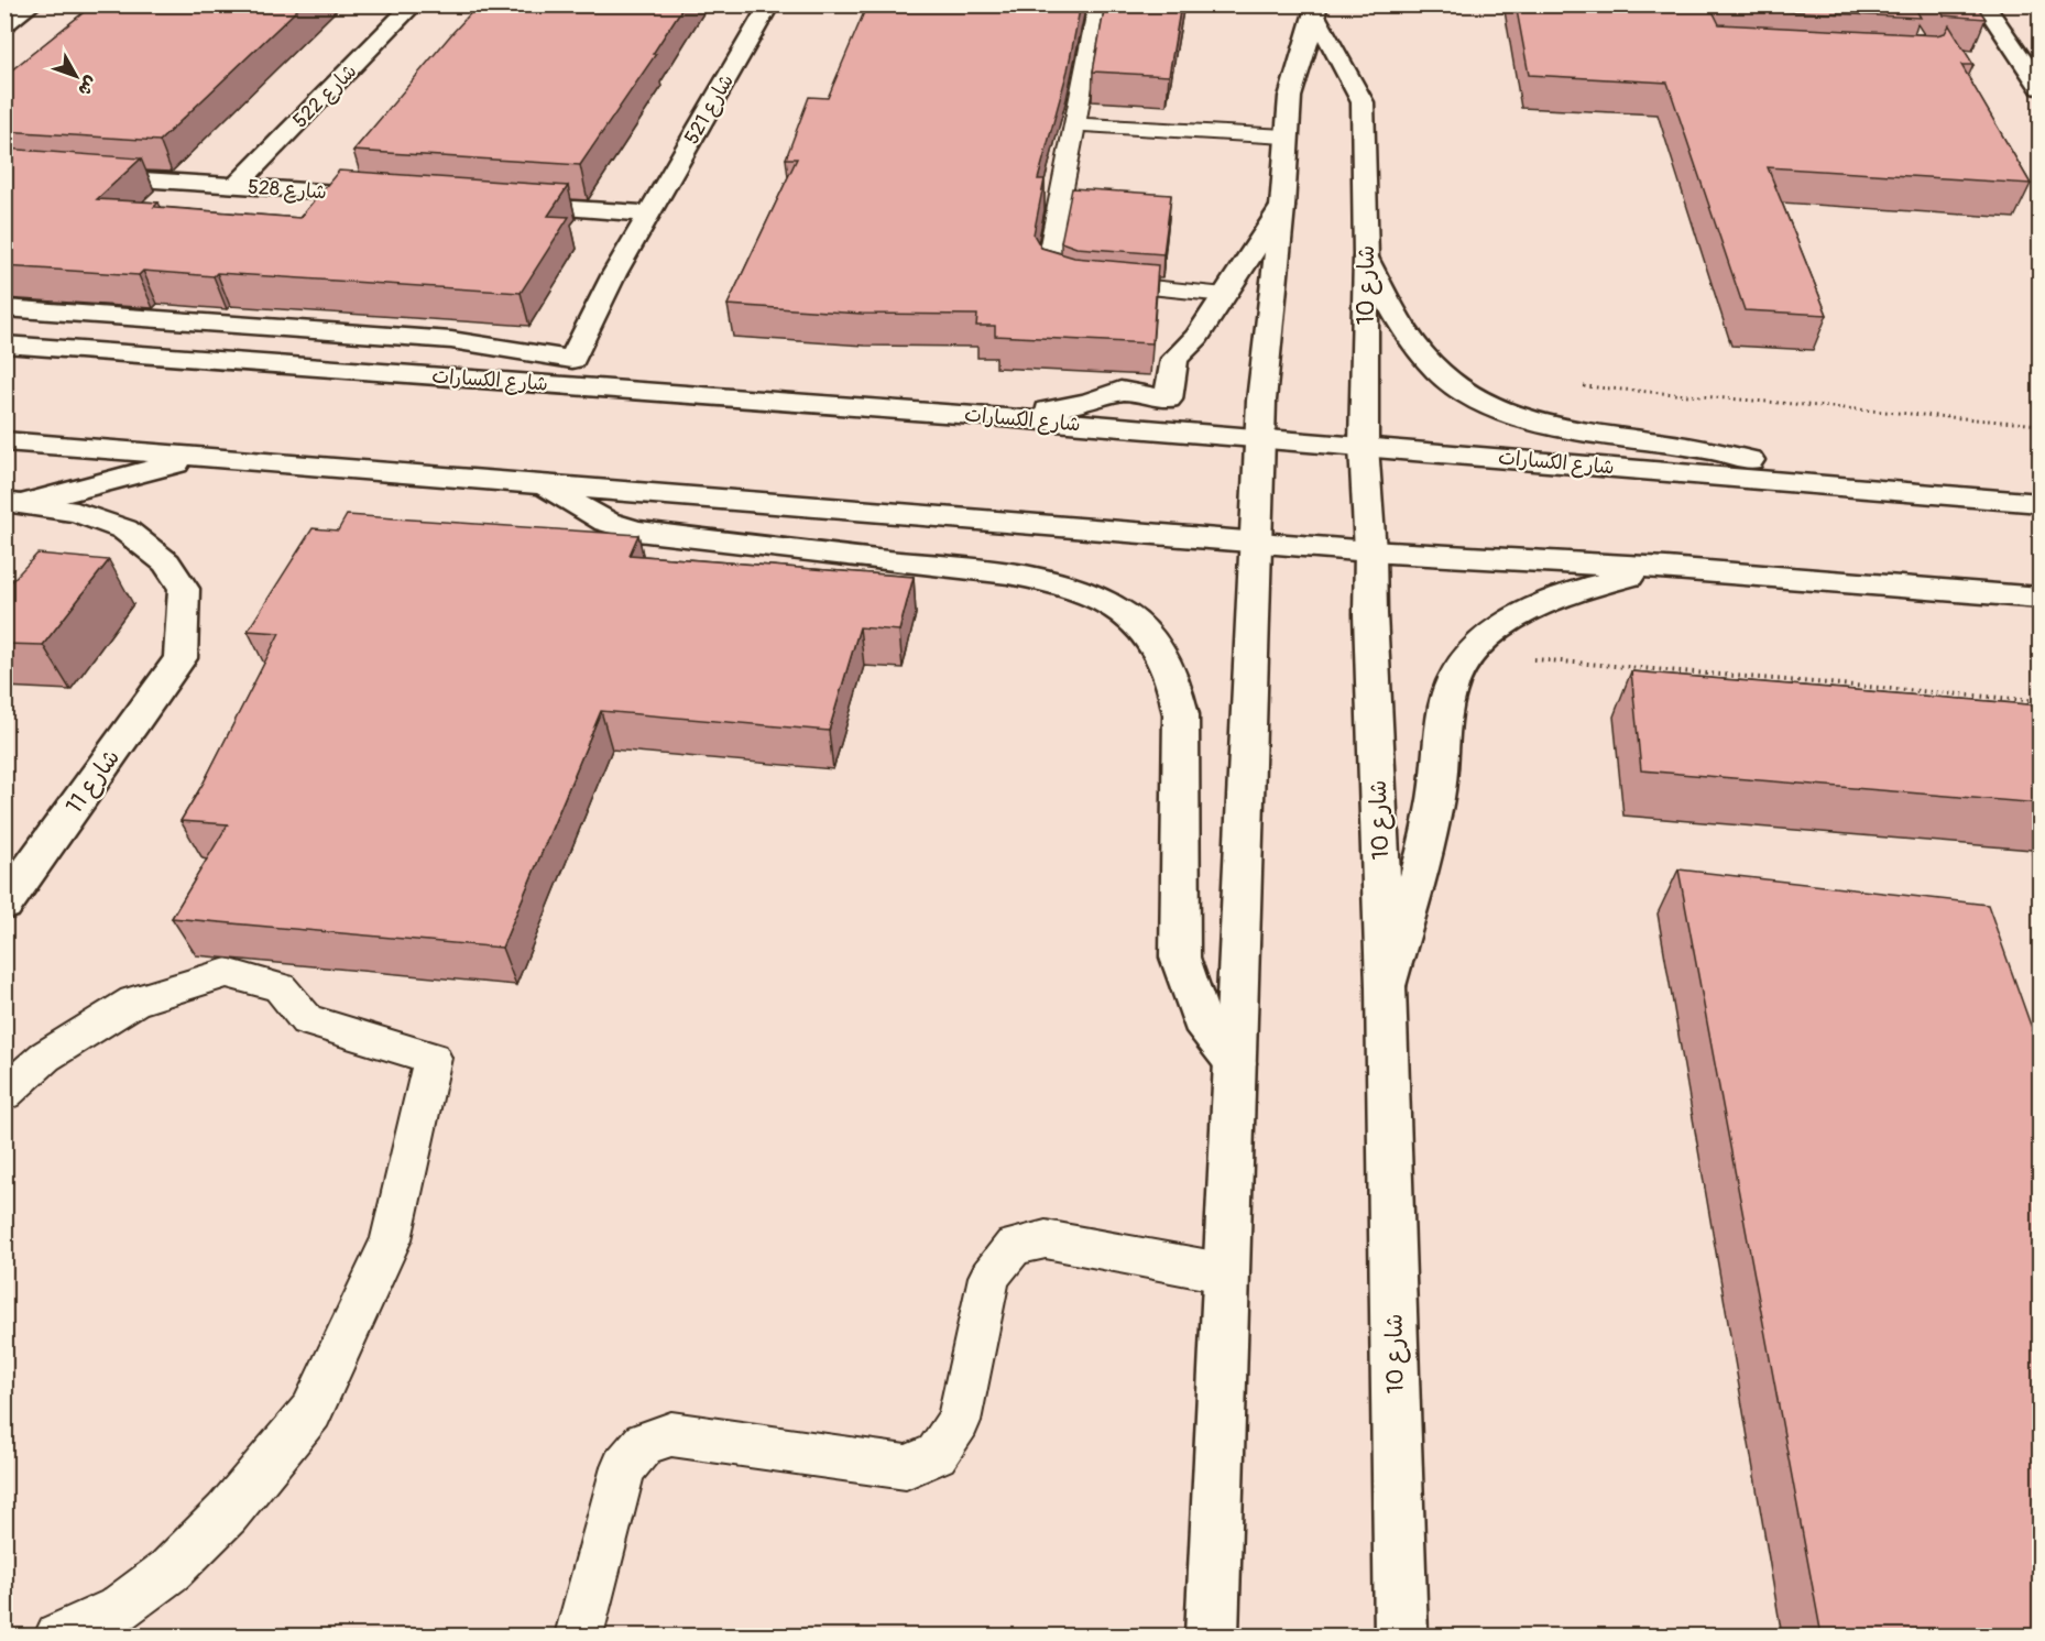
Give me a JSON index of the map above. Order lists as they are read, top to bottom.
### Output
{
  "streets": {
    "street": [
      "شارع 522",
      "شارع 521",
      "شارع 528",
      "شارع 10",
      "شارع الكسارات",
      "شارع 11"
    ]
  },
  "crossings": [
    ["شارع 522", "شارع 528"],
    ["شارع 521", "شارع الكسارات"],
    ["شارع 10", "شارع الكسارات"]
  ],
  "north": "bottom right"
}
